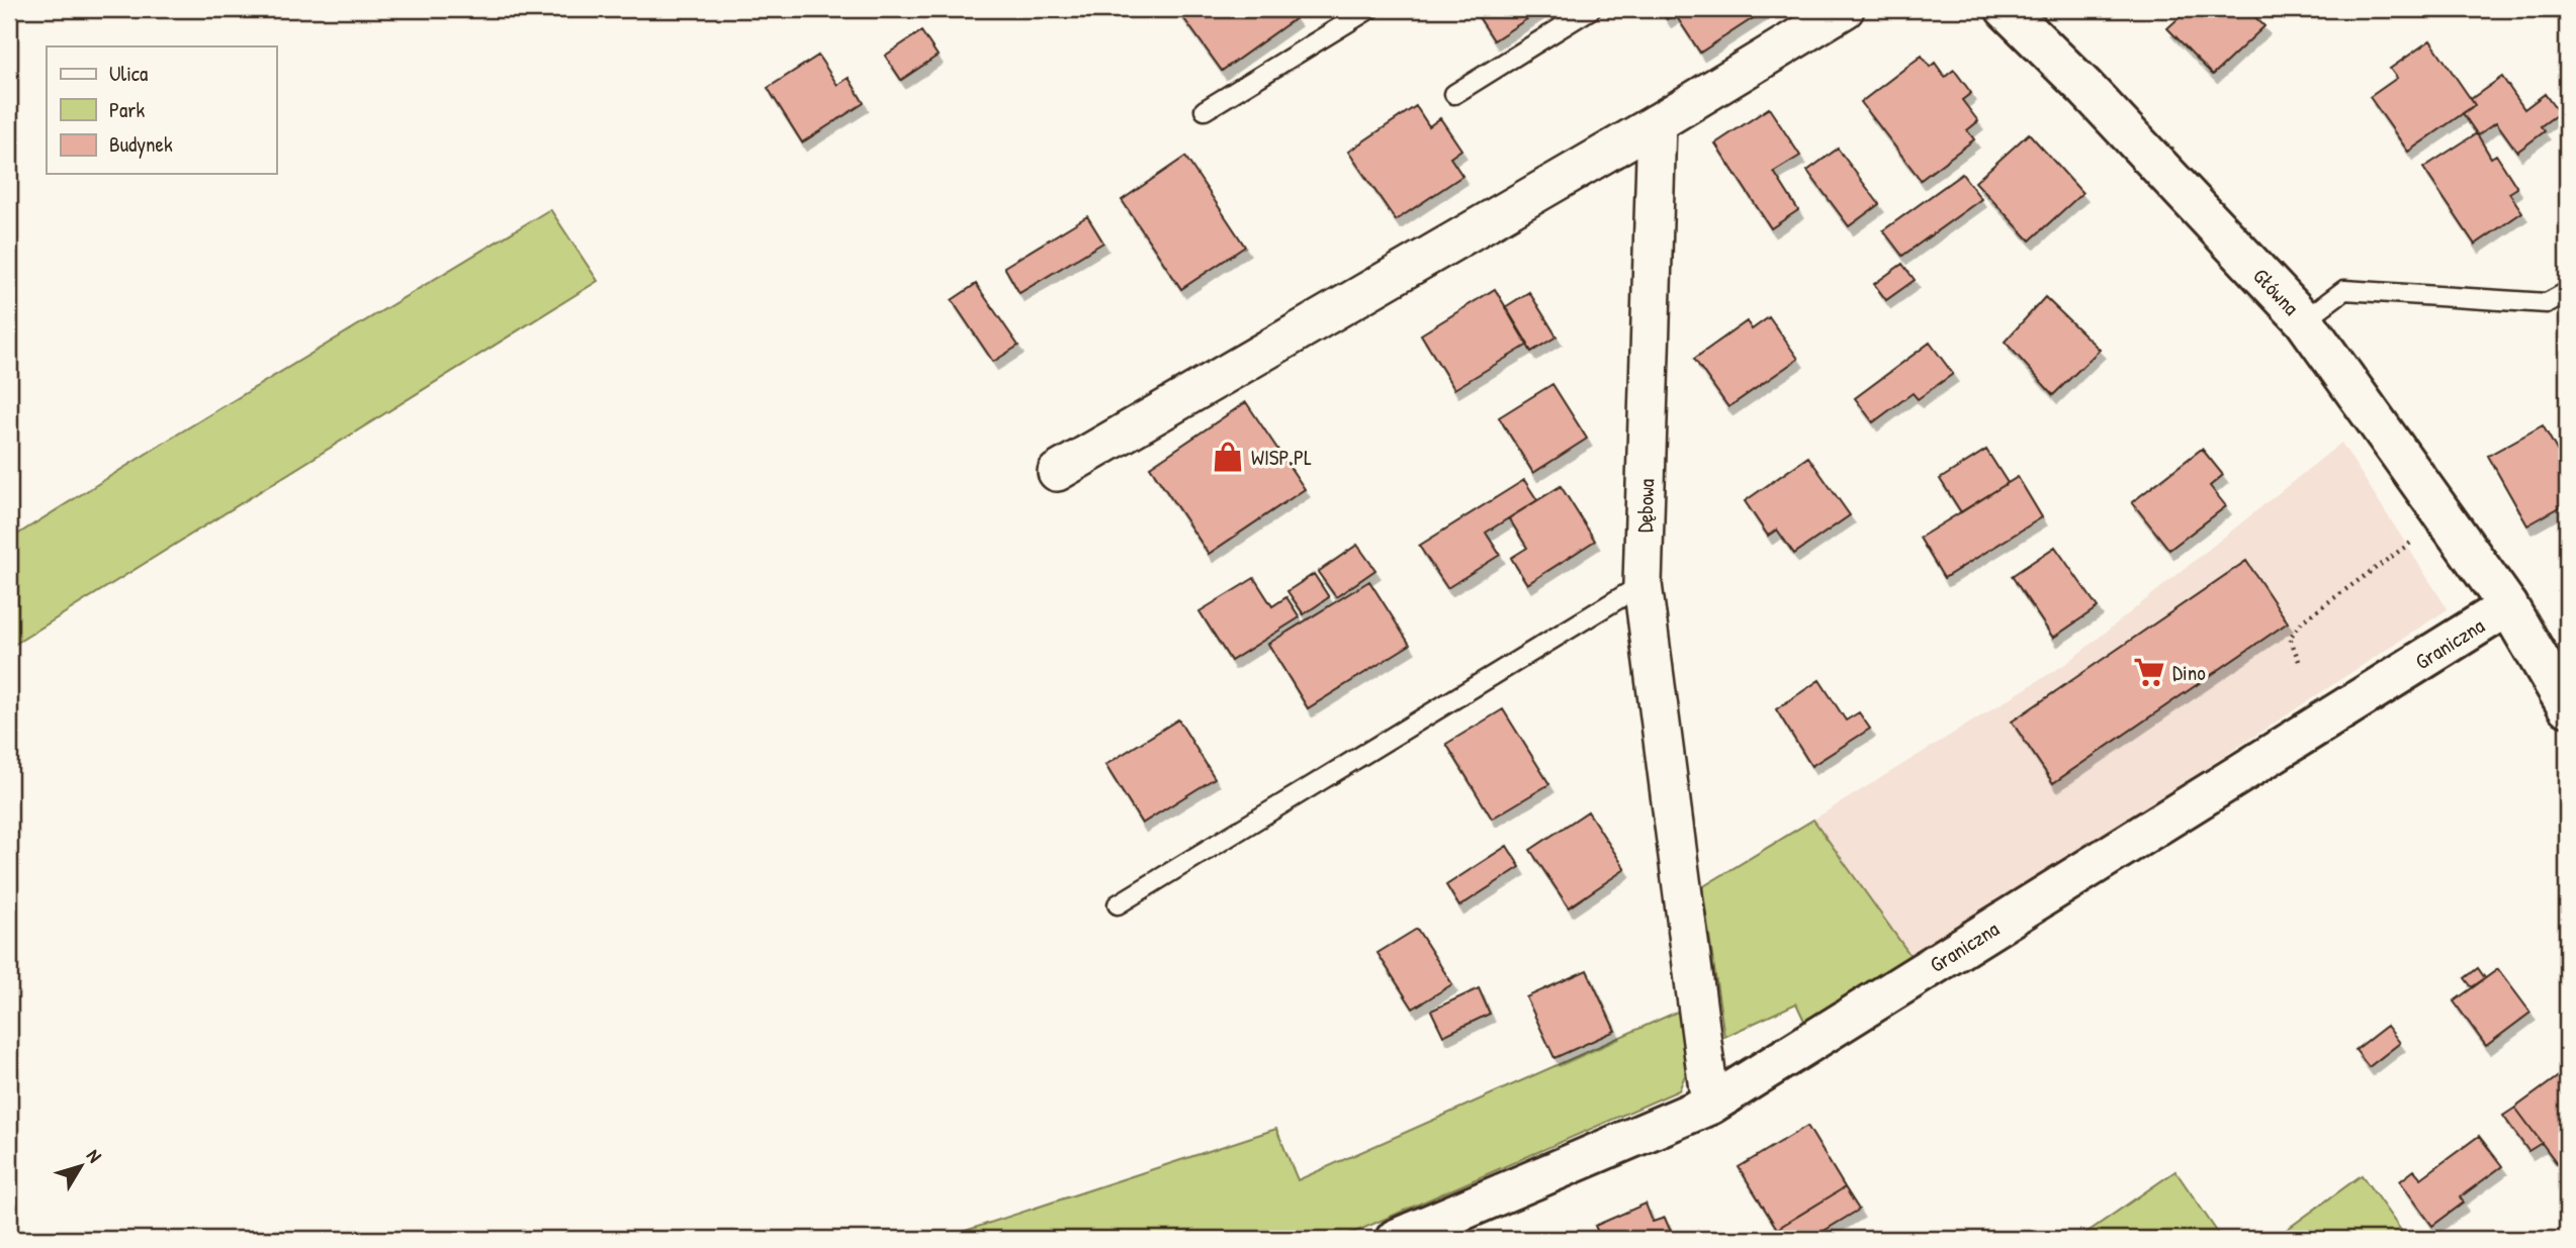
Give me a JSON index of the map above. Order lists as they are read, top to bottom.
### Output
{
  "streets": {
    "street": ["Główna", "Dębowa", "Graniczna"]
  },
  "crossings": [
    ["Główna", "Graniczna"],
    ["Dębowa", "Graniczna"]
  ],
  "places": {
    "shop": ["WISP.PL"],
    "supermarket": ["Dino"]
  },
  "legend": ["Ulica", "Park", "Budynek"],
  "north": "top right"
}
